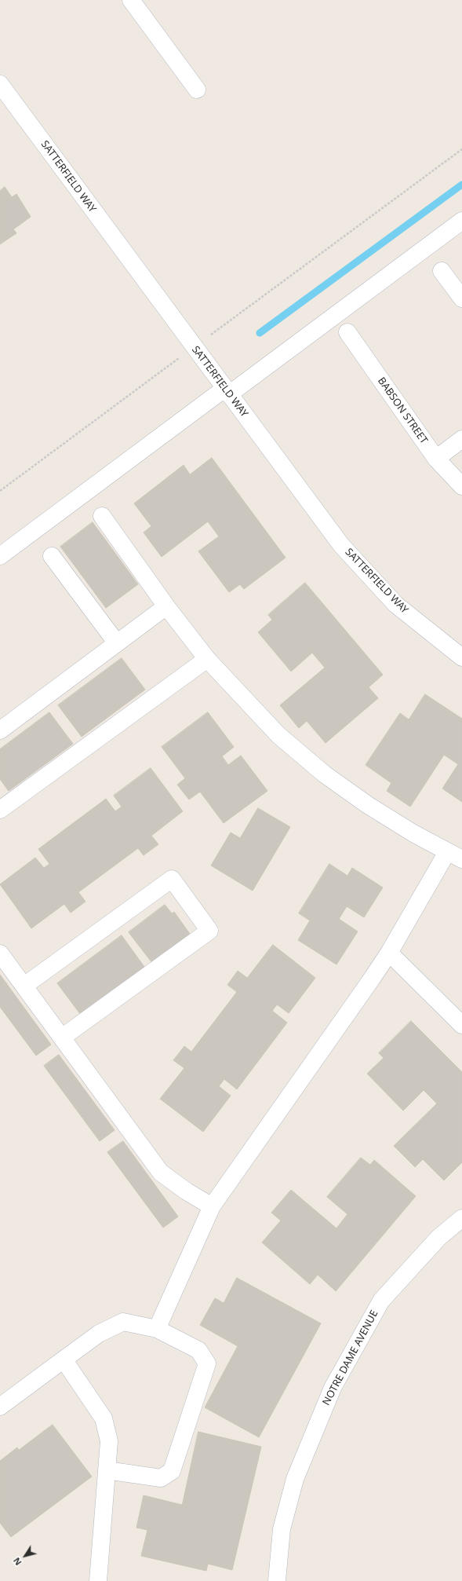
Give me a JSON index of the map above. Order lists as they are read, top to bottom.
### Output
{
  "streets": {
    "street": ["SATTERFIELD WAY", "BABSON STREET", "NOTRE DAME AVENUE"]
  },
  "north": "bottom left"
}
